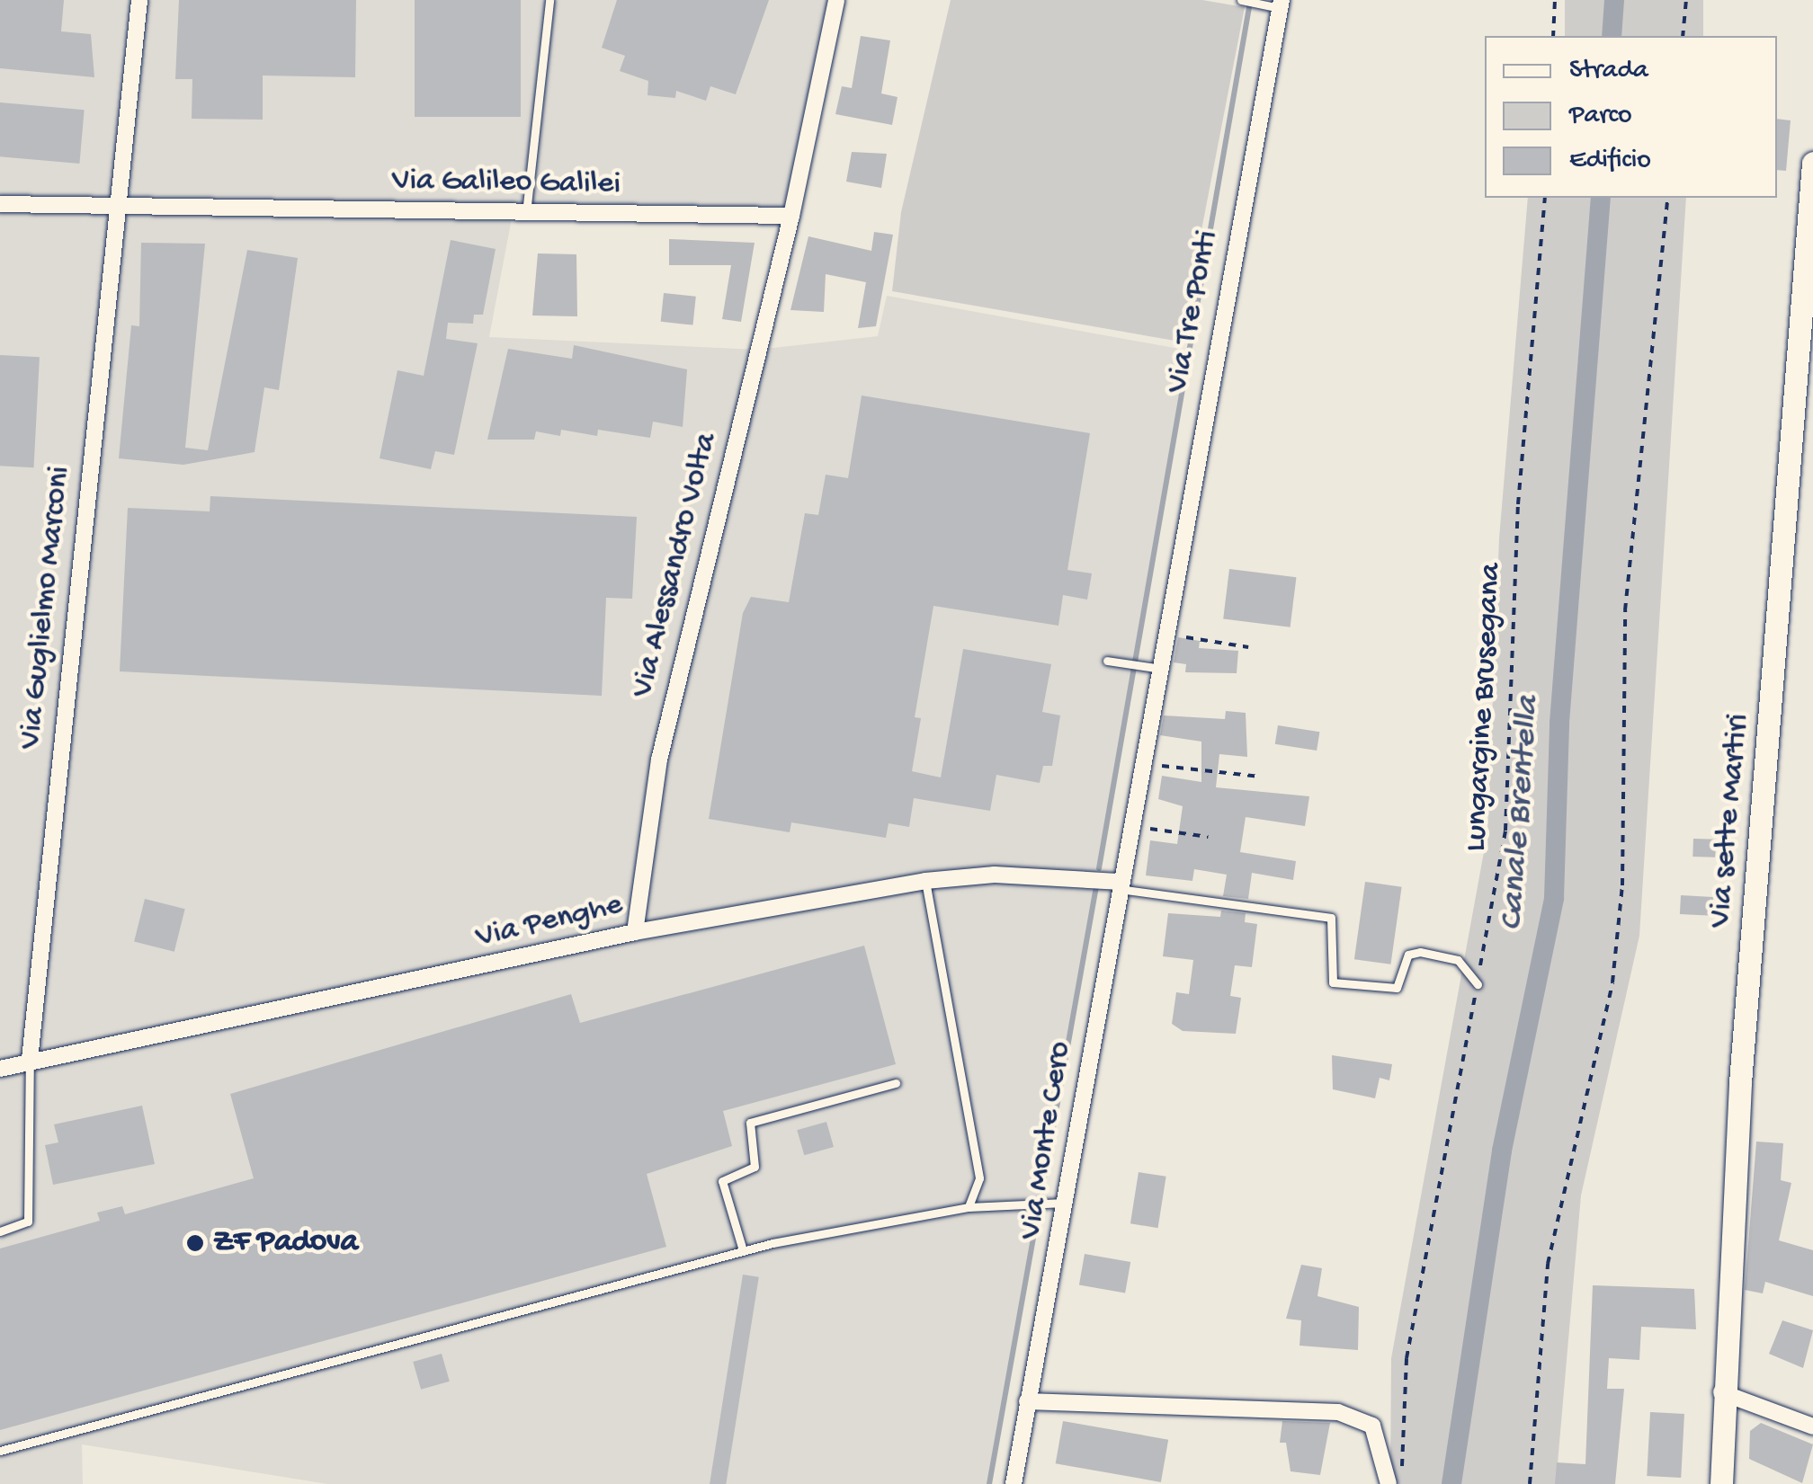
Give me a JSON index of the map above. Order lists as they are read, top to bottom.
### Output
{
  "streets": {
    "main road": ["Via sette Martiri"],
    "street": [
      "Via Galileo Galilei",
      "Via Tre Ponti",
      "Via Alessandro Volta",
      "Via Guglielmo Marconi",
      "Via Penghe",
      "Via Monte Cero"
    ],
    "path": ["Lungargine Brusegana"]
  },
  "crossings": [
    ["Via Galileo Galilei", "Via Alessandro Volta"],
    ["Via Galileo Galilei", "Via Guglielmo Marconi"],
    ["Via Tre Ponti", "Via Penghe"],
    ["Via Tre Ponti", "Via Monte Cero"],
    ["Via Alessandro Volta", "Via Penghe"],
    ["Via Guglielmo Marconi", "Via Penghe"],
    ["Via Penghe", "Via Monte Cero"]
  ],
  "water": ["Canale Brentella"],
  "places": ["ZF Padova"],
  "legend": ["Strada", "Parco", "Edificio"]
}
